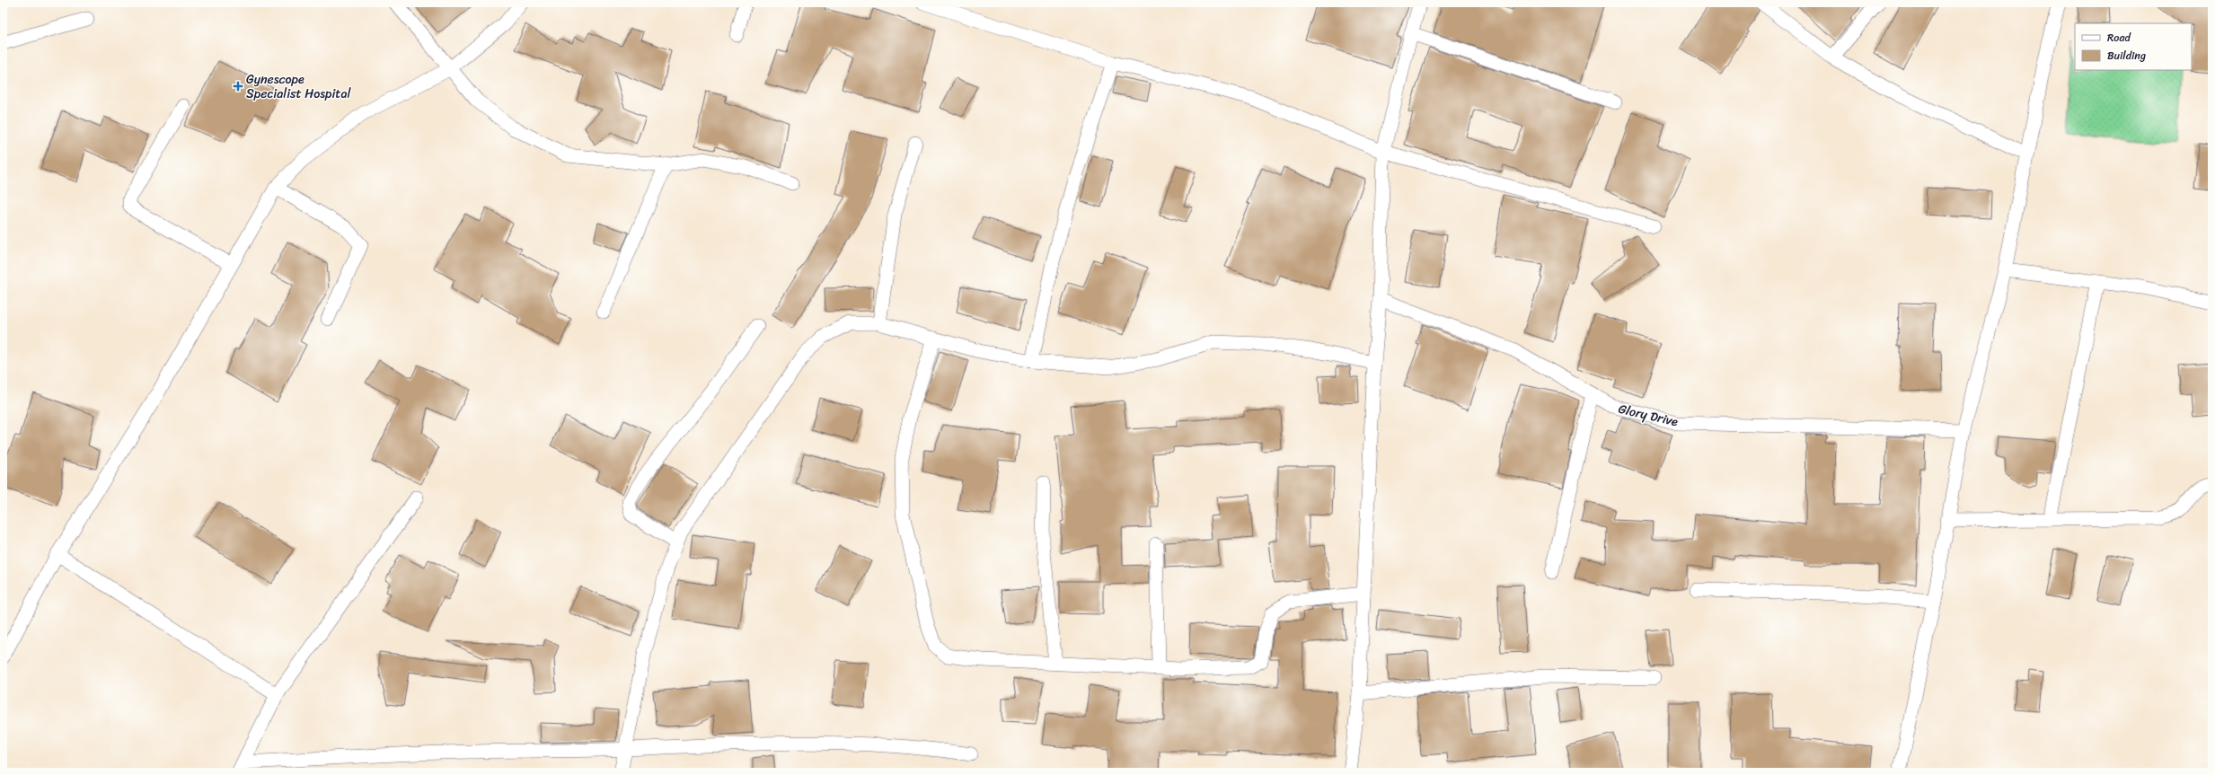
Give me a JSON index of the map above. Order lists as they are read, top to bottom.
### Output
{
  "streets": {
    "street": ["Glory Drive"]
  },
  "places": {
    "health": ["Gynescope Specialist Hospital"]
  },
  "legend": ["Road", "Building"]
}
